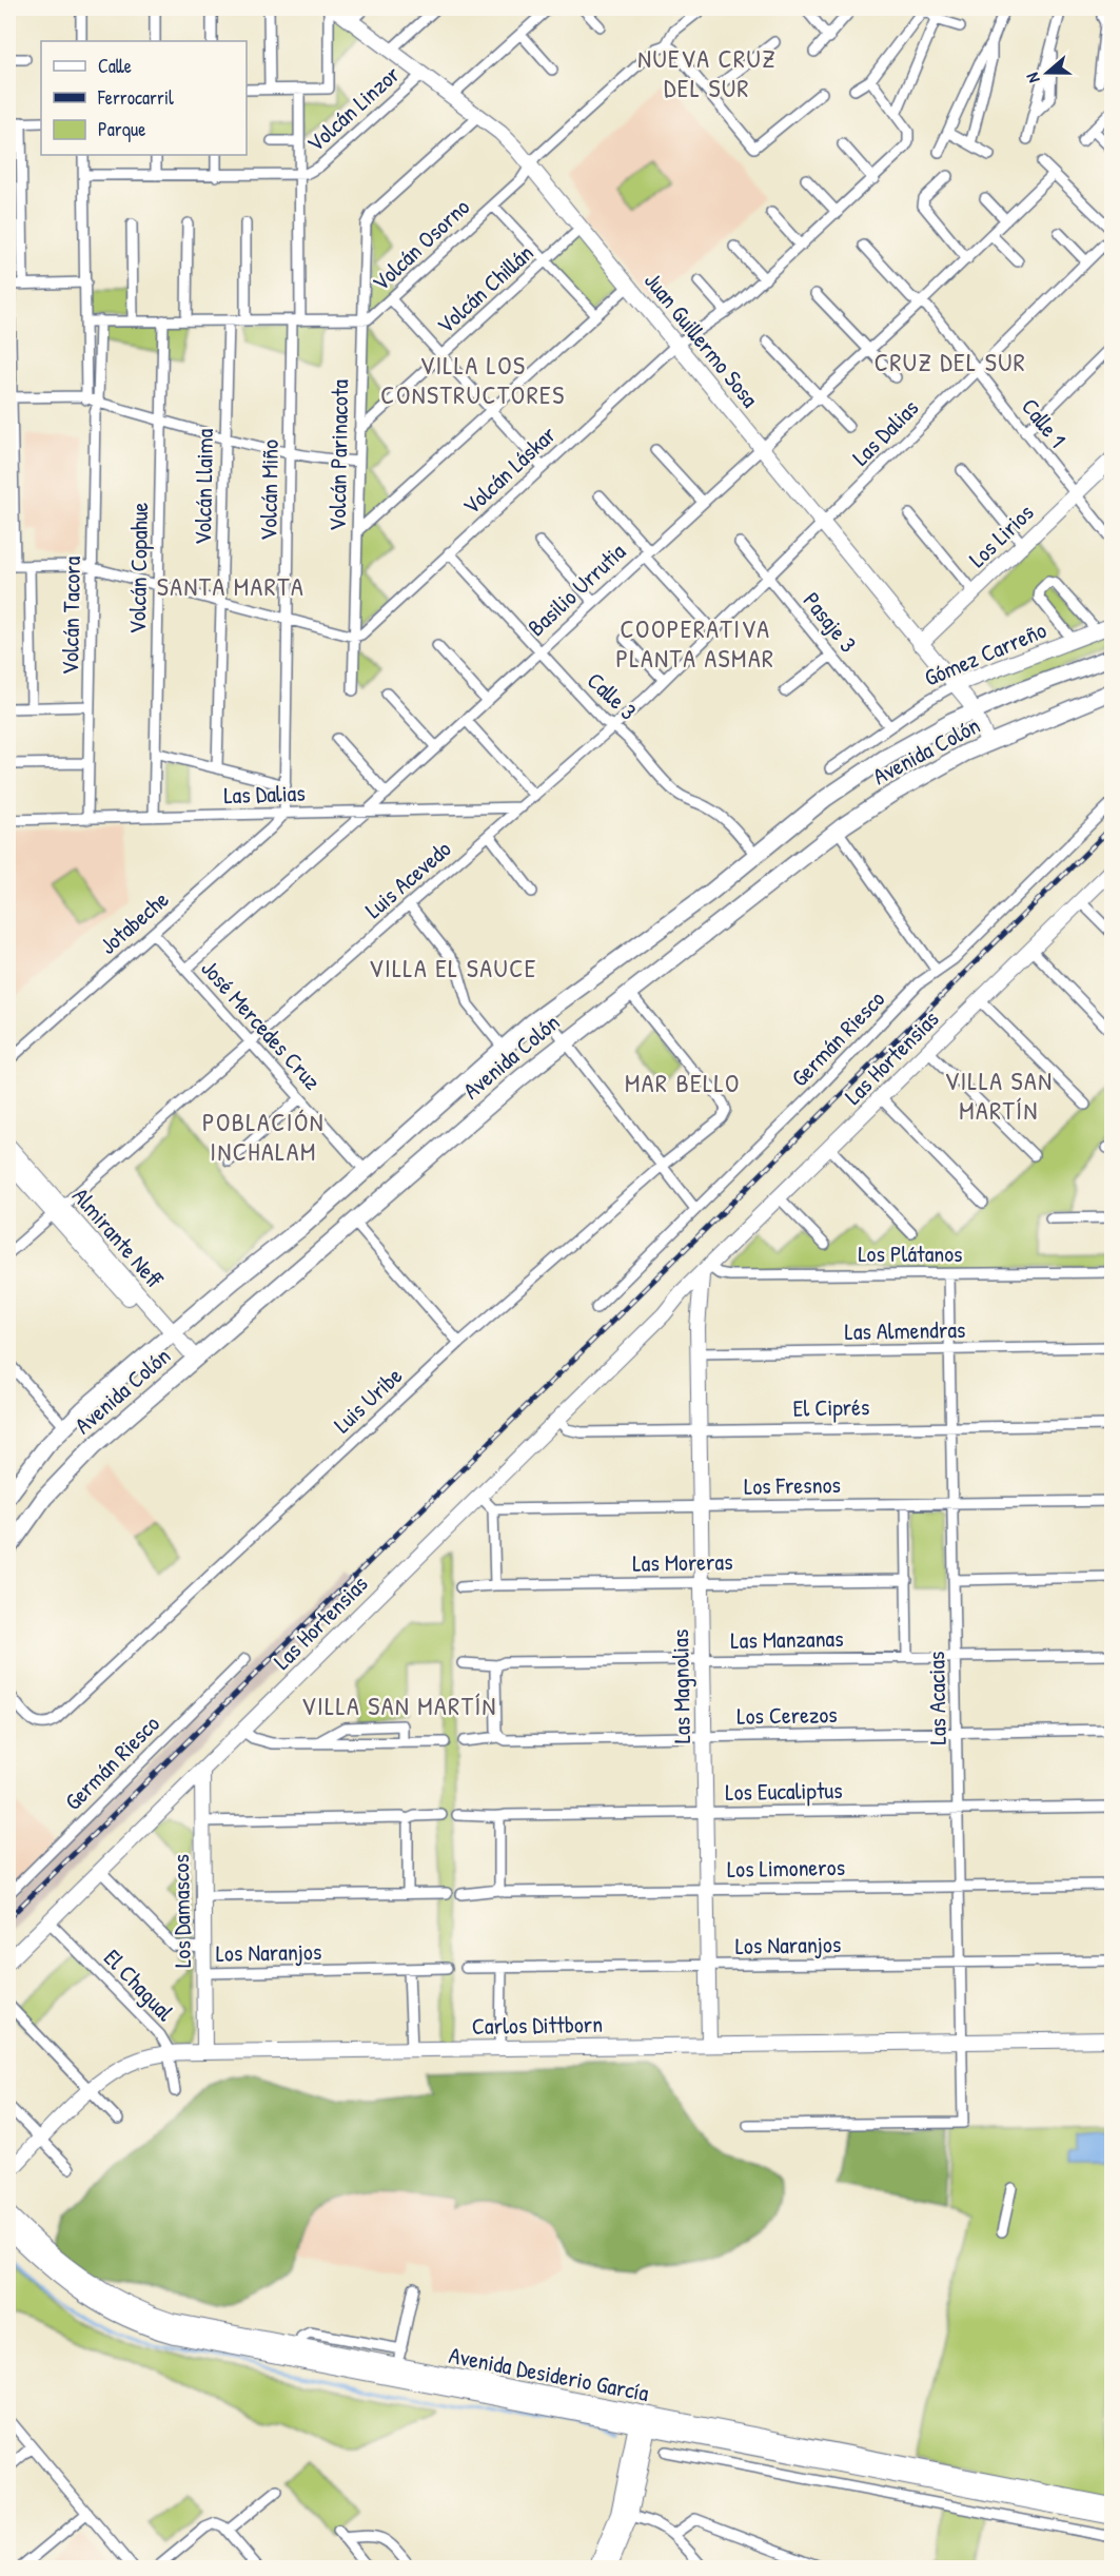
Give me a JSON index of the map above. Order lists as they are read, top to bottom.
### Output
{
  "streets": {
    "main road": ["Avenida Colón"],
    "street": [
      "Volcán Linzor",
      "Volcán Osorno",
      "Volcán Chillán",
      "Juan Guillermo Sosa",
      "Calle 1",
      "Las Dalias",
      "Volcán Parinacota",
      "Volcán Láskar",
      "Volcán Llaima",
      "Volcán Miño",
      "Los Lirios",
      "Volcán Copahue",
      "Basilio Urrutia",
      "Volcán Tacora",
      "Pasaje 3",
      "Gómez Carreño",
      "Calle 3",
      "Luis Acevedo",
      "Jotabeche",
      "José Mercedes Cruz",
      "Germán Riesco",
      "Las Hortensias",
      "Almirante Neff",
      "Los Plátanos",
      "Las Almendras",
      "Luis Uribe",
      "El Ciprés",
      "Los Fresnos",
      "Las Moreras",
      "Las Manzanas",
      "Las Magnolias",
      "Las Acacias",
      "Los Cerezos",
      "Los Eucaliptus",
      "Los Limoneros",
      "Los Damascos",
      "Los Naranjos",
      "El Chagual",
      "Carlos Dittborn",
      "Avenida Desiderio García"
    ]
  },
  "crossings": [
    ["Volcán Linzor", "Juan Guillermo Sosa"],
    ["Volcán Linzor", "Volcán Miño"],
    ["Volcán Osorno", "Juan Guillermo Sosa"],
    ["Volcán Osorno", "Volcán Parinacota"],
    ["Volcán Osorno", "Volcán Llaima"],
    ["Volcán Osorno", "Volcán Miño"],
    ["Volcán Osorno", "Volcán Copahue"],
    ["Volcán Osorno", "Volcán Tacora"],
    ["Volcán Chillán", "Juan Guillermo Sosa"],
    ["Volcán Chillán", "Volcán Parinacota"],
    ["Juan Guillermo Sosa", "Las Dalias"],
    ["Juan Guillermo Sosa", "Volcán Parinacota"],
    ["Juan Guillermo Sosa", "Volcán Láskar"],
    ["Juan Guillermo Sosa", "Los Lirios"],
    ["Juan Guillermo Sosa", "Basilio Urrutia"],
    ["Juan Guillermo Sosa", "Gómez Carreño"],
    ["Juan Guillermo Sosa", "Avenida Colón"],
    ["Juan Guillermo Sosa", "Luis Acevedo"],
    ["Calle 1", "Las Dalias"],
    ["Calle 1", "Los Lirios"],
    ["Calle 1", "Basilio Urrutia"],
    ["Las Dalias", "Volcán Miño"],
    ["Las Dalias", "Volcán Copahue"],
    ["Las Dalias", "Basilio Urrutia"],
    ["Las Dalias", "Volcán Tacora"],
    ["Las Dalias", "Luis Acevedo"],
    ["Las Dalias", "Jotabeche"],
    ["Volcán Parinacota", "Volcán Láskar"],
    ["Volcán Láskar", "Calle 3"],
    ["Volcán Miño", "Jotabeche"],
    ["Basilio Urrutia", "Calle 3"],
    ["Basilio Urrutia", "José Mercedes Cruz"],
    ["Pasaje 3", "Gómez Carreño"],
    ["Pasaje 3", "Luis Acevedo"],
    ["Calle 3", "Avenida Colón"],
    ["Calle 3", "Luis Acevedo"],
    ["Avenida Colón", "José Mercedes Cruz"],
    ["Avenida Colón", "Almirante Neff"],
    ["Avenida Colón", "Luis Uribe"],
    ["Luis Acevedo", "José Mercedes Cruz"],
    ["Luis Acevedo", "Almirante Neff"],
    ["Jotabeche", "José Mercedes Cruz"],
    ["Las Hortensias", "Los Plátanos"],
    ["Las Hortensias", "El Ciprés"],
    ["Las Hortensias", "Las Magnolias"],
    ["Las Hortensias", "Los Damascos"],
    ["Las Hortensias", "El Chagual"],
    ["Los Plátanos", "Las Acacias"],
    ["Las Almendras", "Las Magnolias"],
    ["Las Almendras", "Las Acacias"],
    ["El Ciprés", "Las Magnolias"],
    ["El Ciprés", "Las Acacias"],
    ["Los Fresnos", "Las Magnolias"],
    ["Los Fresnos", "Las Acacias"],
    ["Las Moreras", "Las Magnolias"],
    ["Las Manzanas", "Las Magnolias"],
    ["Las Manzanas", "Las Acacias"],
    ["Las Magnolias", "Los Cerezos"],
    ["Las Magnolias", "Los Eucaliptus"],
    ["Las Magnolias", "Los Limoneros"],
    ["Las Magnolias", "Los Naranjos"],
    ["Las Magnolias", "Carlos Dittborn"],
    ["Las Acacias", "Los Cerezos"],
    ["Las Acacias", "Los Eucaliptus"],
    ["Las Acacias", "Los Limoneros"],
    ["Las Acacias", "Los Naranjos"],
    ["Las Acacias", "Carlos Dittborn"],
    ["Los Damascos", "Los Naranjos"],
    ["Los Damascos", "Carlos Dittborn"],
    ["El Chagual", "Carlos Dittborn"]
  ],
  "districts": [
    "NUEVA CRUZ DEL SUR",
    "CRUZ DEL SUR",
    "VILLA LOS CONSTRUCTORES",
    "SANTA MARTA",
    "COOPERATIVA PLANTA ASMAR",
    "VILLA EL SAUCE",
    "VILLA SAN MARTÍN",
    "MAR BELLO",
    "POBLACIÓN INCHALAM",
    "VILLA SAN MARTÍN"
  ],
  "legend": ["Calle", "Ferrocarril", "Parque"],
  "north": "left"
}
